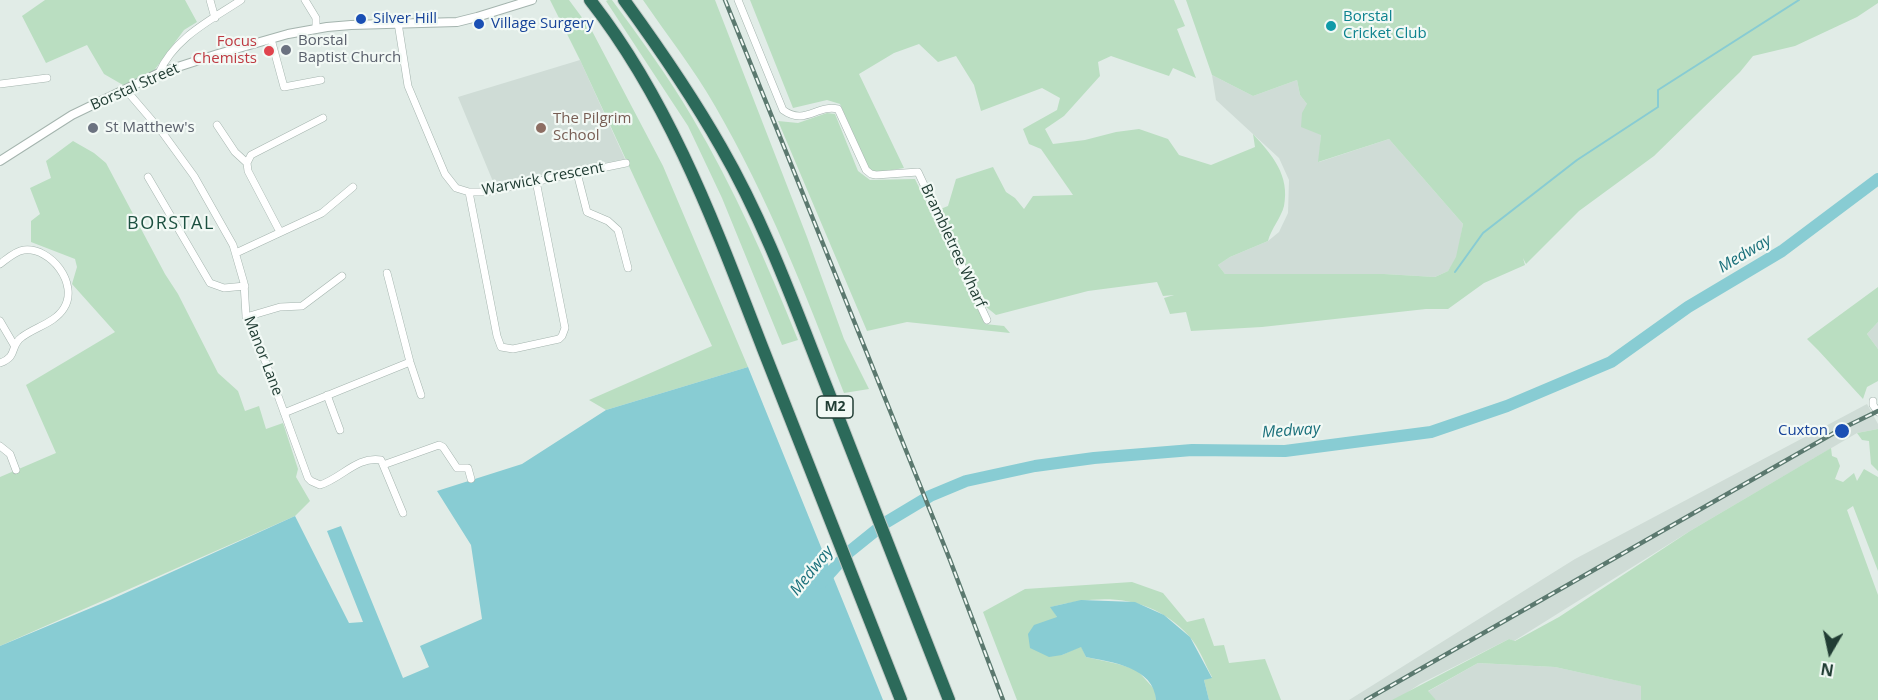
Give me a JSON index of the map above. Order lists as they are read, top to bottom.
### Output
{
  "streets": {
    "highway": ["M2"],
    "street": [
      "Borstal Street",
      "Warwick Crescent",
      "Brambletree Wharf",
      "Manor Lane"
    ]
  },
  "crossings": [
    ["Borstal Street", "Warwick Crescent"],
    ["Borstal Street", "Manor Lane"]
  ],
  "districts": ["BORSTAL"],
  "water": ["Medway"],
  "places": [
    "Silver Hill",
    "Village Surgery",
    "Borstal Cricket Club",
    "Borstal Baptist Church",
    "Focus Chemists",
    "St Matthew's",
    "The Pilgrim School",
    "Cuxton"
  ],
  "north": "bottom"
}
